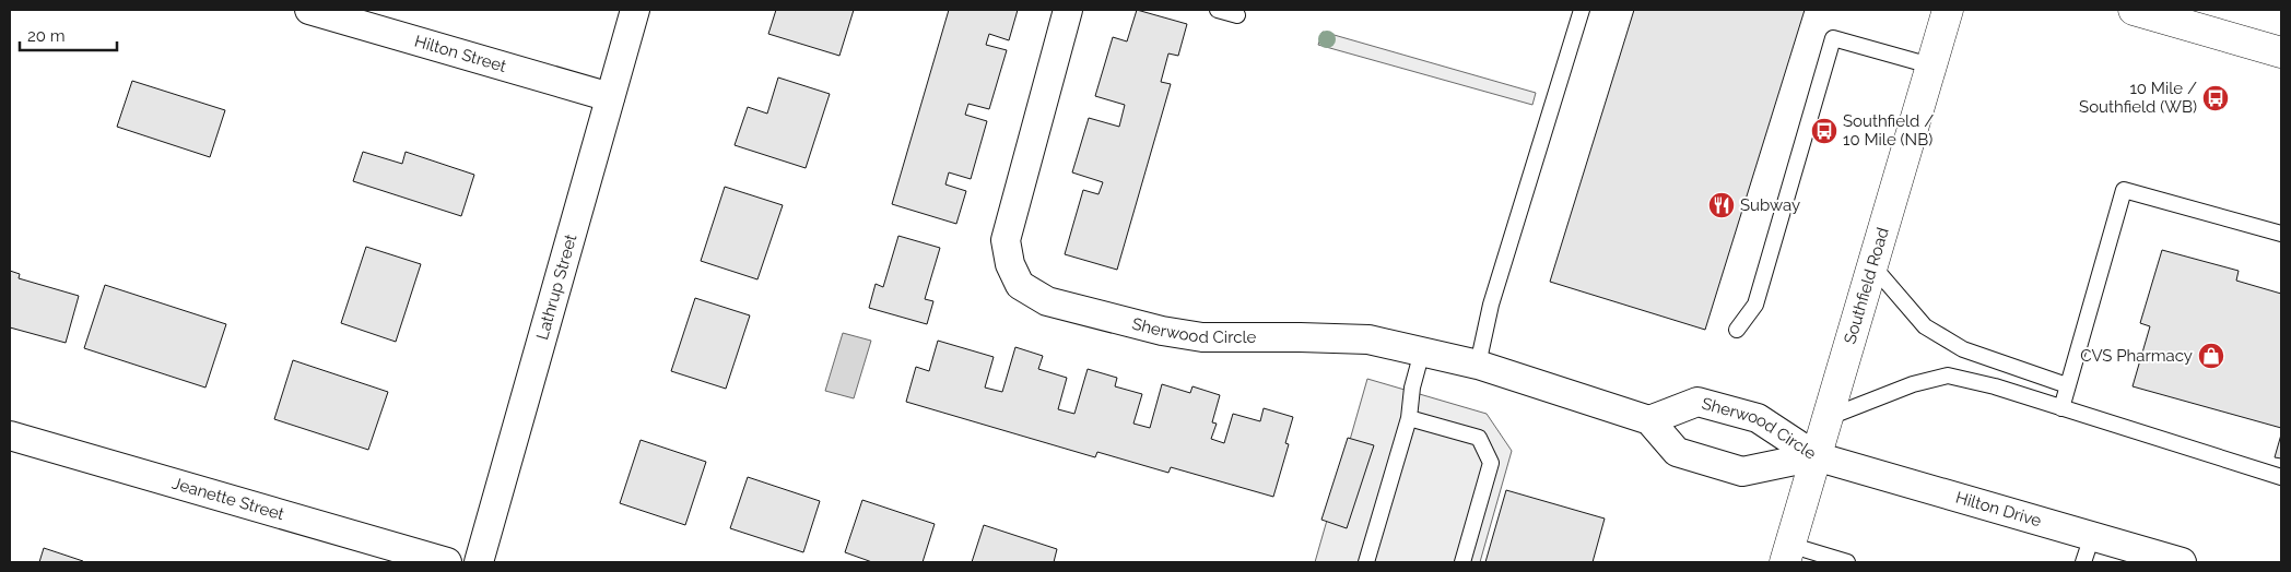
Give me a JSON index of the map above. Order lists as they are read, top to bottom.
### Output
{
  "streets": {
    "main road": ["Southfield Road"],
    "street": [
      "Hilton Street",
      "Lathrup Street",
      "Sherwood Circle",
      "Jeanette Street",
      "Hilton Drive"
    ]
  },
  "crossings": [
    ["Hilton Street", "Lathrup Street"],
    ["Southfield Road", "Sherwood Circle"],
    ["Southfield Road", "Hilton Drive"],
    ["Sherwood Circle", "Hilton Drive"]
  ],
  "places": {
    "bus stop": ["10 Mile / Southfield (WB)", "Southfield / 10 Mile (NB)"],
    "restaurant": ["Subway"],
    "shop": ["CVS Pharmacy"]
  },
  "scale_bar": "20 m"
}
